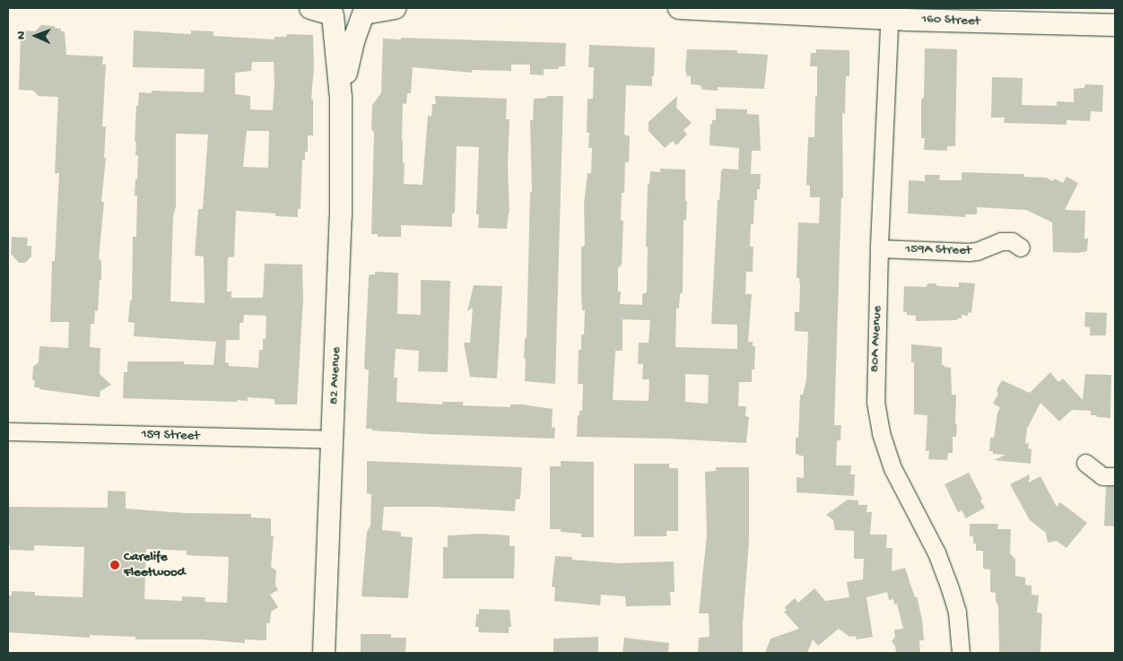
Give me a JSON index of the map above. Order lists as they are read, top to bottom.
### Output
{
  "streets": {
    "street": [
      "160 Street",
      "159A Street",
      "80A Avenue",
      "82 Avenue",
      "159 Street"
    ]
  },
  "crossings": [
    ["160 Street", "80A Avenue"],
    ["159A Street", "80A Avenue"],
    ["82 Avenue", "159 Street"]
  ],
  "places": ["Carelife Fleetwood"],
  "north": "left"
}
